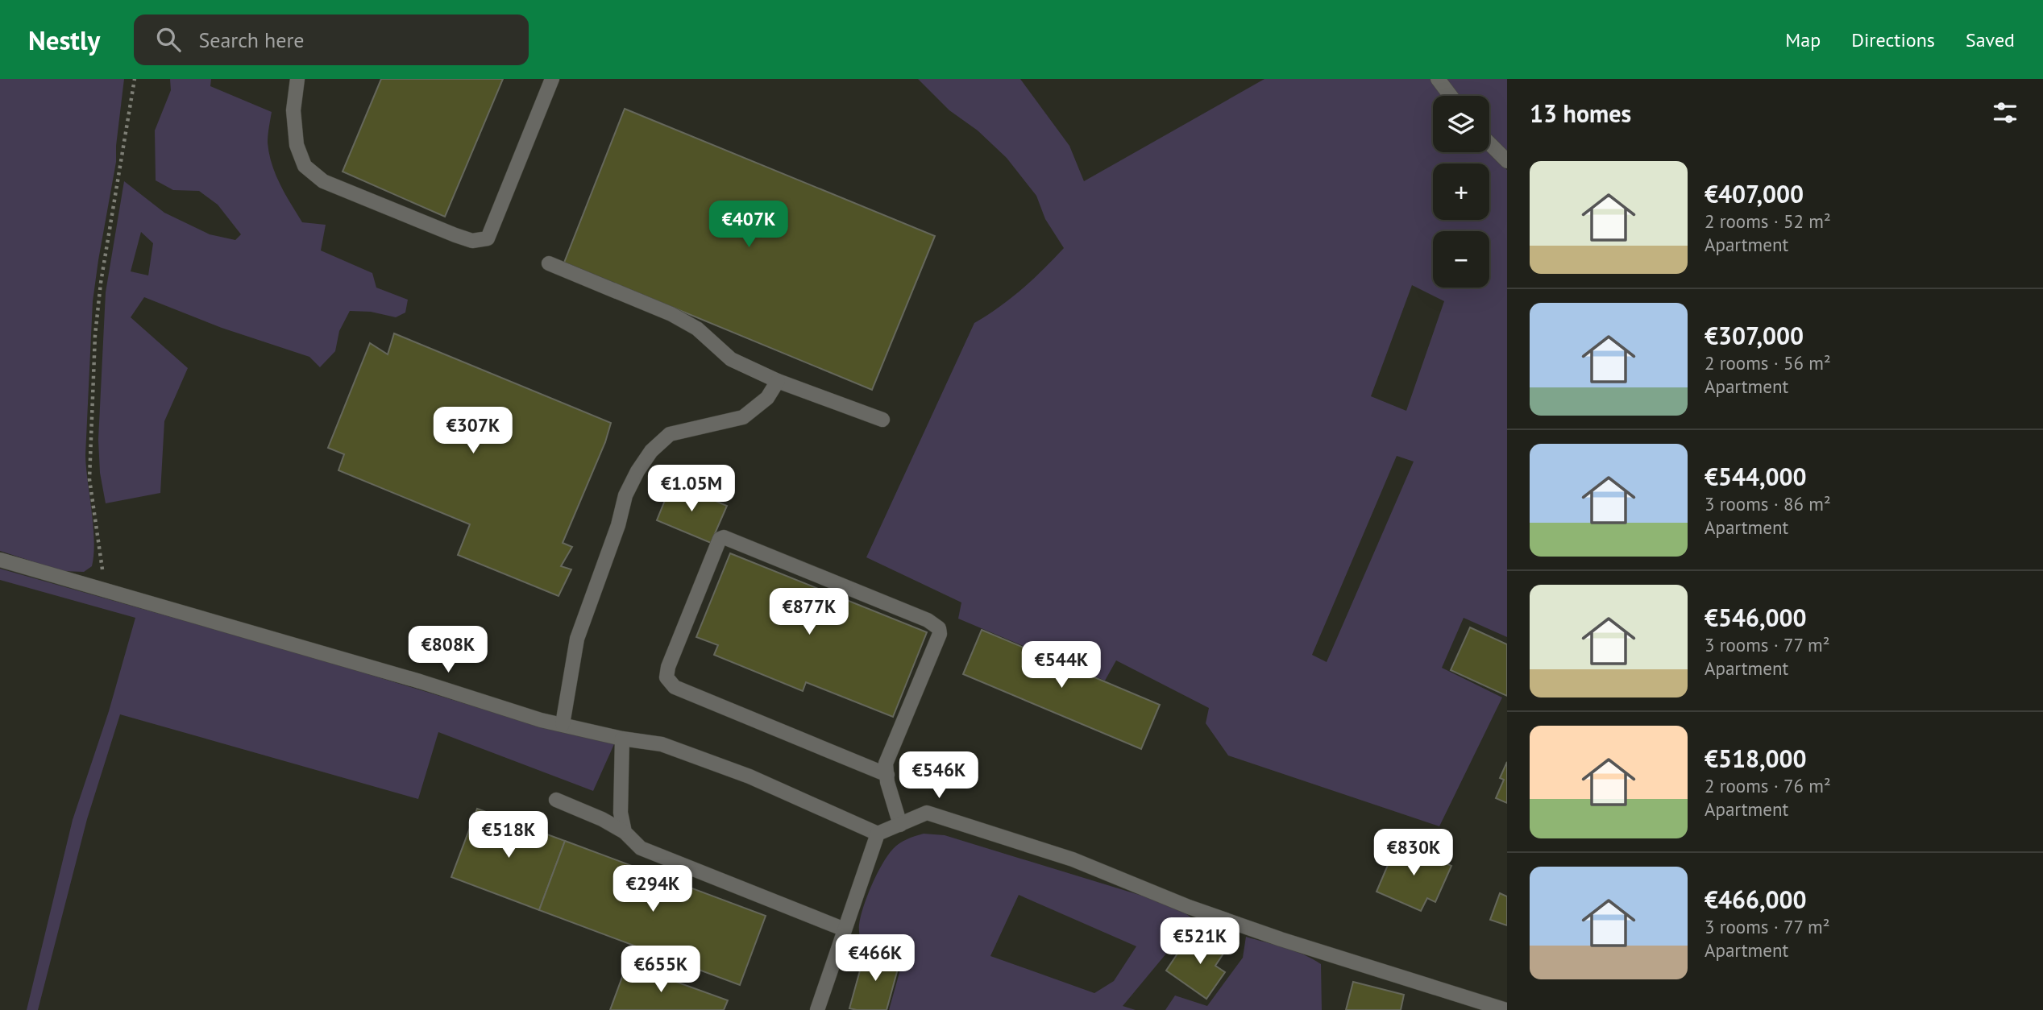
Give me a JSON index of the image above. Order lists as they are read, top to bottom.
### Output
{
  "page": {
    "header": "Nestly",
    "search": "Search here",
    "nav": ["Map", "Directions", "Saved"],
    "heading": "13 homes",
    "map_buttons": ["+", "−"],
    "list": [
      {
        "name": "€407,000",
        "note": "2 rooms · 52 m² · Apartment"
      },
      {
        "name": "€307,000",
        "note": "2 rooms · 56 m² · Apartment"
      },
      {
        "name": "€544,000",
        "note": "3 rooms · 86 m² · Apartment"
      },
      {
        "name": "€546,000",
        "note": "3 rooms · 77 m² · Apartment"
      },
      {
        "name": "€518,000",
        "note": "2 rooms · 76 m² · Apartment"
      },
      {
        "name": "€466,000",
        "note": "3 rooms · 77 m² · Apartment"
      }
    ],
    "price": [
      "€407K",
      "€307K",
      "€1.05M",
      "€877K",
      "€808K",
      "€544K",
      "€546K",
      "€518K",
      "€830K",
      "€294K",
      "€521K",
      "€466K",
      "€655K"
    ]
  }
}
